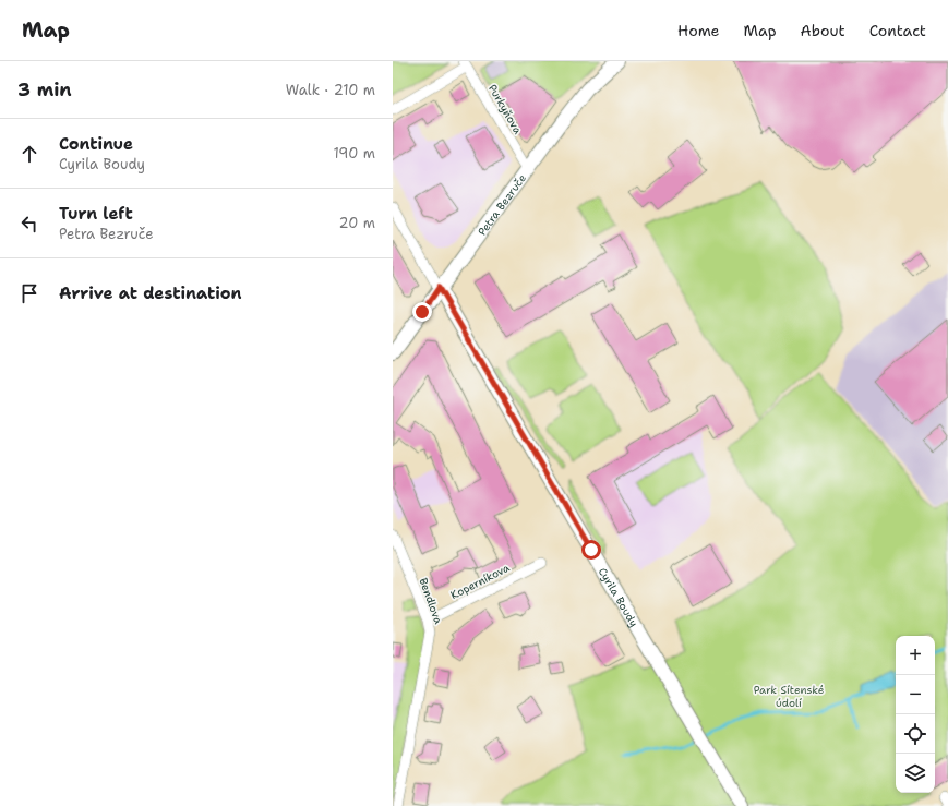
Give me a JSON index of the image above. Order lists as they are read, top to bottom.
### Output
{
  "streets": {
    "street": [
      "Purkyňova",
      "Petra Bezruče",
      "Koperníkova",
      "Cyrila Boudy",
      "Bendlova"
    ]
  },
  "crossings": [
    ["Purkyňova", "Petra Bezruče"],
    ["Petra Bezruče", "Cyrila Boudy"],
    ["Koperníkova", "Bendlova"]
  ],
  "parks": ["Park Sítenské údolí"],
  "page": {
    "header": "Map",
    "nav": [
      "Home",
      "Map",
      "About",
      "Contact"
    ],
    "heading": ["3 min", "Walk · 210 m"],
    "list": [
      ["Continue", "Cyrila Boudy", "190 m"],
      ["Turn left", "Petra Bezruče", "20 m"],
      "Arrive at destination"
    ],
    "map_buttons": ["+", "−"]
  }
}
